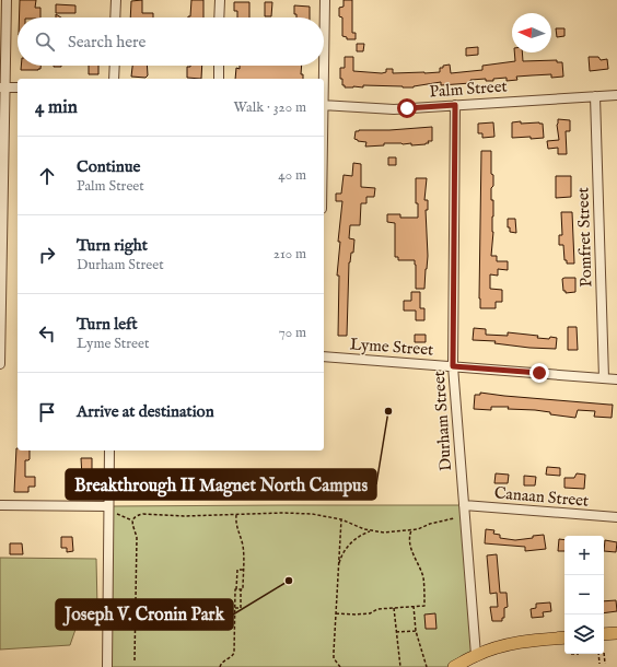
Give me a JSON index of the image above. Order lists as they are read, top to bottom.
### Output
{
  "streets": {
    "street": [
      "Palm Street",
      "Pomfret Street",
      "Lyme Street",
      "Durham Street",
      "Canaan Street"
    ]
  },
  "crossings": [
    ["Palm Street", "Pomfret Street"],
    ["Palm Street", "Durham Street"],
    ["Pomfret Street", "Lyme Street"],
    ["Lyme Street", "Durham Street"],
    ["Durham Street", "Canaan Street"]
  ],
  "places": ["Breakthrough II Magnet North Campus", "Joseph V. Cronin Park"],
  "north": "left",
  "page": {
    "search": "Search here",
    "heading": ["4 min", "Walk · 320 m"],
    "list": [
      ["Continue", "Palm Street", "40 m"],
      ["Turn right", "Durham Street", "210 m"],
      ["Turn left", "Lyme Street", "70 m"],
      "Arrive at destination"
    ],
    "map_buttons": ["+", "−"]
  }
}
